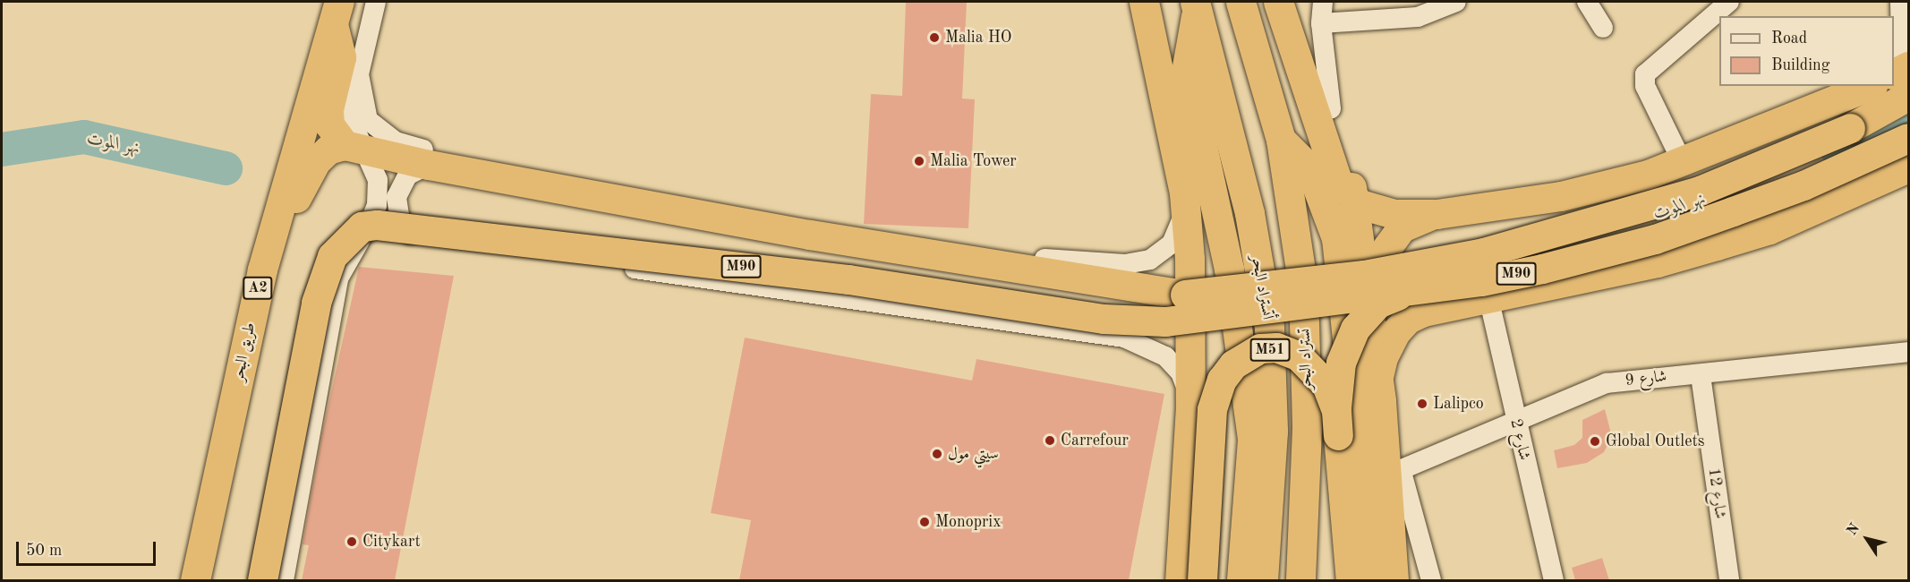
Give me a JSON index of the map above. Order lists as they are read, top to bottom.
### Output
{
  "streets": {
    "highway": [
      "M90",
      "أتستراد البحر",
      "A2",
      "M51",
      "طريق البحر",
      "تستراد البحر"
    ],
    "street": ["شارع 9", "شارع 2", "شارع 12"]
  },
  "crossings": [
    ["M51", "تستراد البحر"],
    ["شارع 9", "شارع 2"],
    ["شارع 9", "شارع 12"]
  ],
  "water": ["نهر الموت"],
  "places": [
    "Malia HO",
    "Malia Tower",
    "Lalipco",
    "Carrefour",
    "Global Outlets",
    "سيتي مول",
    "Monoprix",
    "Citykart"
  ],
  "legend": ["Road", "Building"],
  "scale_bar": "50 m",
  "north": "top left"
}
